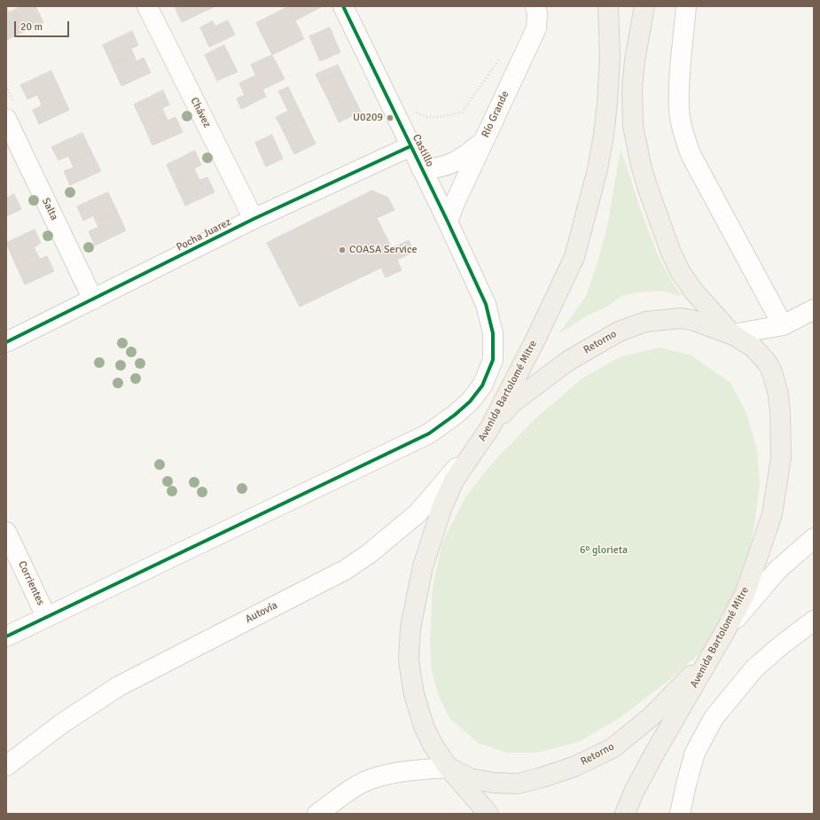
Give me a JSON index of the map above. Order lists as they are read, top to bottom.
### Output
{
  "streets": {
    "main road": ["Retorno", "Avenida Bartolomé Mitre"],
    "street": [
      "Chávez",
      "Río Grande",
      "Castillo",
      "Salta",
      "Pocha Juarez",
      "Corrientes",
      "Autovía"
    ]
  },
  "crossings": [
    ["Chávez", "Pocha Juarez"],
    ["Río Grande", "Castillo"],
    ["Castillo", "Pocha Juarez"],
    ["Castillo", "Corrientes"],
    ["Salta", "Pocha Juarez"],
    ["Retorno", "Avenida Bartolomé Mitre"],
    ["Retorno", "Autovía"],
    ["Avenida Bartolomé Mitre", "Autovía"]
  ],
  "parks": ["6º glorieta"],
  "places": ["U0209", "COASA Service"],
  "scale_bar": "20 m"
}
